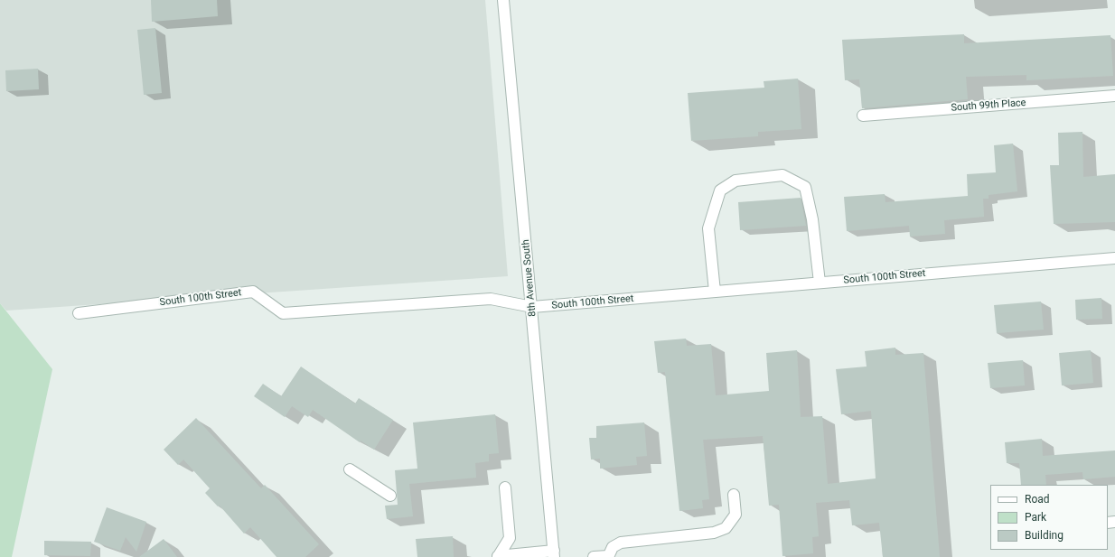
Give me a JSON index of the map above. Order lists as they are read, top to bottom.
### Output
{
  "streets": {
    "street": ["South 99th Place", "South 100th Street", "8th Avenue South"]
  },
  "crossings": [
    ["South 100th Street", "8th Avenue South"]
  ],
  "legend": ["Road", "Park", "Building"]
}
